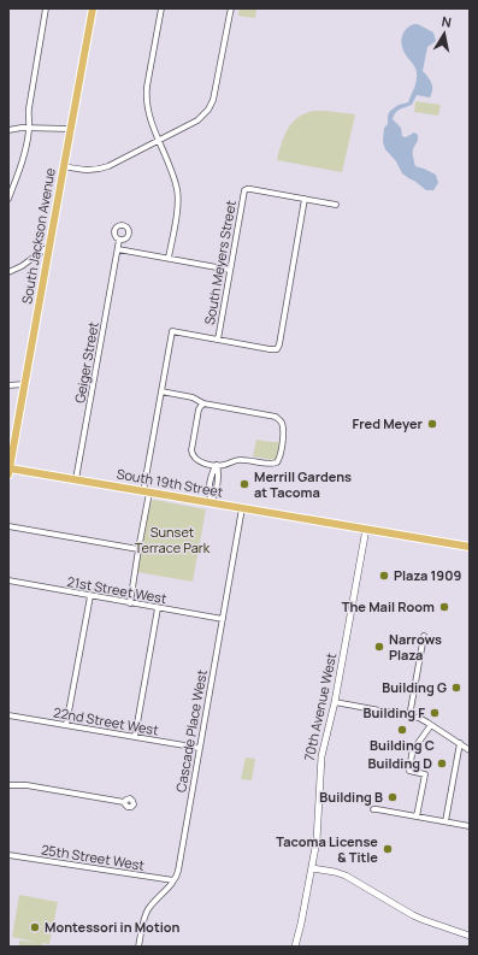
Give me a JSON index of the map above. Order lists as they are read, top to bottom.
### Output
{
  "streets": {
    "main road": ["South Jackson Avenue", "South 19th Street"],
    "street": [
      "South Meyers Street",
      "Geiger Street",
      "21st Street West",
      "70th Avenue West",
      "22nd Street West",
      "Cascade Place West",
      "25th Street West"
    ]
  },
  "crossings": [
    ["South Jackson Avenue", "South 19th Street"],
    ["Geiger Street", "South 19th Street"],
    ["South 19th Street", "70th Avenue West"],
    ["South 19th Street", "Cascade Place West"],
    ["21st Street West", "Cascade Place West"],
    ["22nd Street West", "Cascade Place West"],
    ["Cascade Place West", "25th Street West"]
  ],
  "parks": ["Sunset Terrace Park"],
  "places": [
    "Fred Meyer",
    "Merrill Gardens at Tacoma",
    "Plaza 1909",
    "The Mail Room",
    "Narrows Plaza",
    "Building G",
    "Building F",
    "Building C",
    "Building D",
    "Building B",
    "Tacoma License & Title",
    "Montessori in Motion"
  ],
  "north": "top"
}
